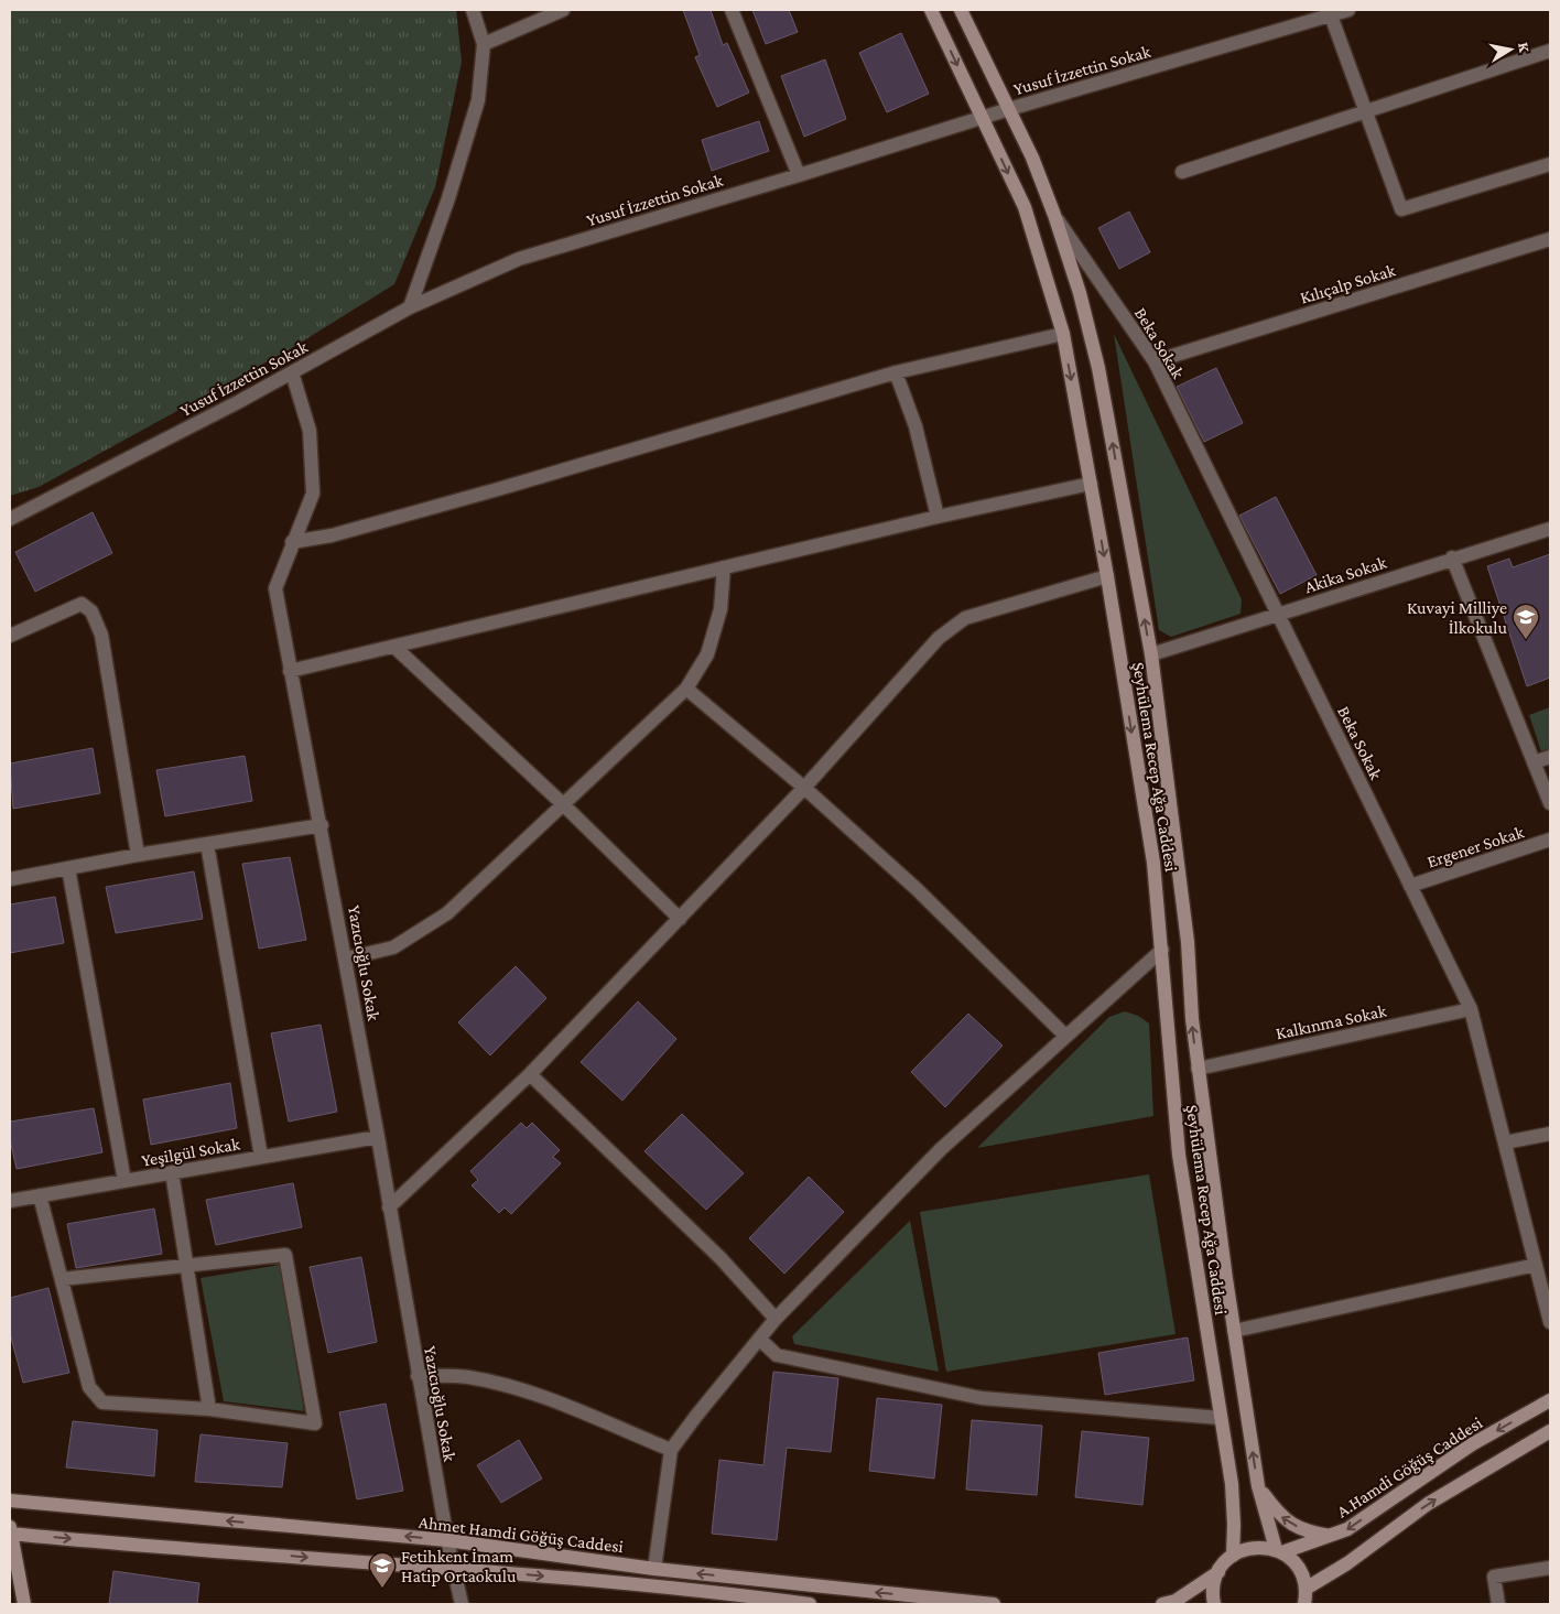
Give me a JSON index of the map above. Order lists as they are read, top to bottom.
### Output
{
  "streets": {
    "street": [
      "Yusuf İzzettin Sokak",
      "Kılıçalp Sokak",
      "Beka Sokak",
      "Akika Sokak",
      "Şeyhülema Recep Ağa Caddesi",
      "Ergener Sokak",
      "Yazıcıoğlu Sokak",
      "Kalkınma Sokak",
      "Yeşilgül Sokak",
      "A.Hamdi Göğüş Caddesi",
      "Ahmet Hamdi Göğüş Caddesi"
    ]
  },
  "crossings": [
    ["Yusuf İzzettin Sokak", "Şeyhülema Recep Ağa Caddesi"],
    ["Yusuf İzzettin Sokak", "Yazıcıoğlu Sokak"],
    ["Kılıçalp Sokak", "Beka Sokak"],
    ["Beka Sokak", "Akika Sokak"],
    ["Beka Sokak", "Şeyhülema Recep Ağa Caddesi"],
    ["Beka Sokak", "Ergener Sokak"],
    ["Beka Sokak", "Kalkınma Sokak"],
    ["Akika Sokak", "Şeyhülema Recep Ağa Caddesi"],
    ["Şeyhülema Recep Ağa Caddesi", "Kalkınma Sokak"],
    ["Şeyhülema Recep Ağa Caddesi", "A.Hamdi Göğüş Caddesi"],
    ["Yazıcıoğlu Sokak", "Yeşilgül Sokak"],
    ["Yazıcıoğlu Sokak", "Ahmet Hamdi Göğüş Caddesi"]
  ],
  "places": {
    "school or university": ["Kuvayi Milliye İlkokulu", "Fetihkent İmam Hatip Ortaokulu"]
  },
  "north": "right"
}
